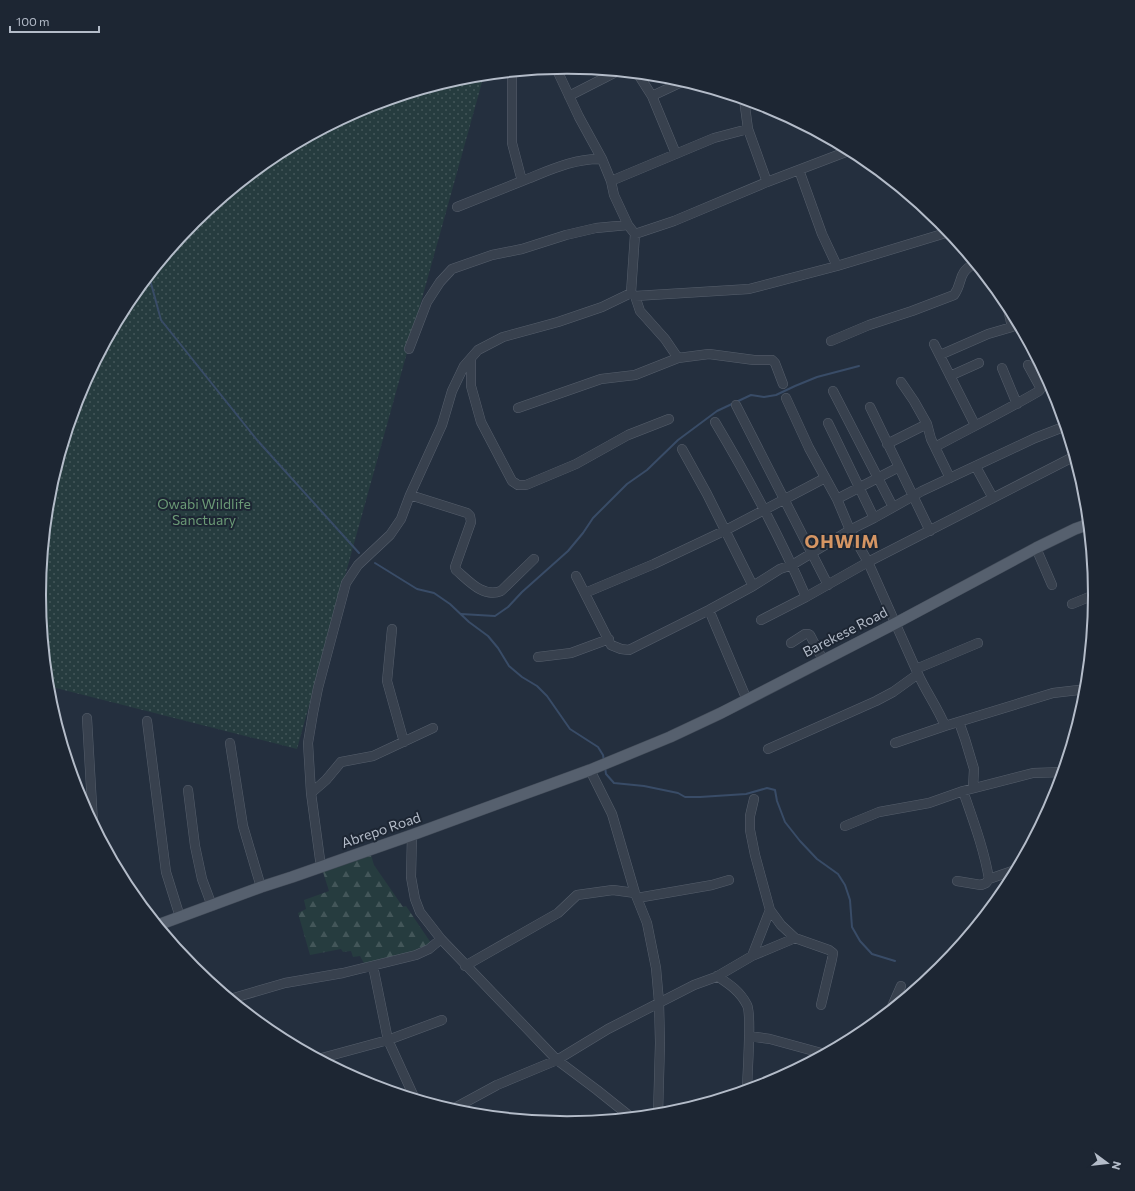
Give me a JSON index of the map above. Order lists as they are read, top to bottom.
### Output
{
  "streets": {
    "main road": ["Barekese Road", "Abrepo Road"]
  },
  "crossings": [
    ["Barekese Road", "Abrepo Road"]
  ],
  "districts": ["OHWIM"],
  "parks": ["Owabi Wildlife Sanctuary"],
  "scale_bar": "100 m",
  "north": "right"
}
